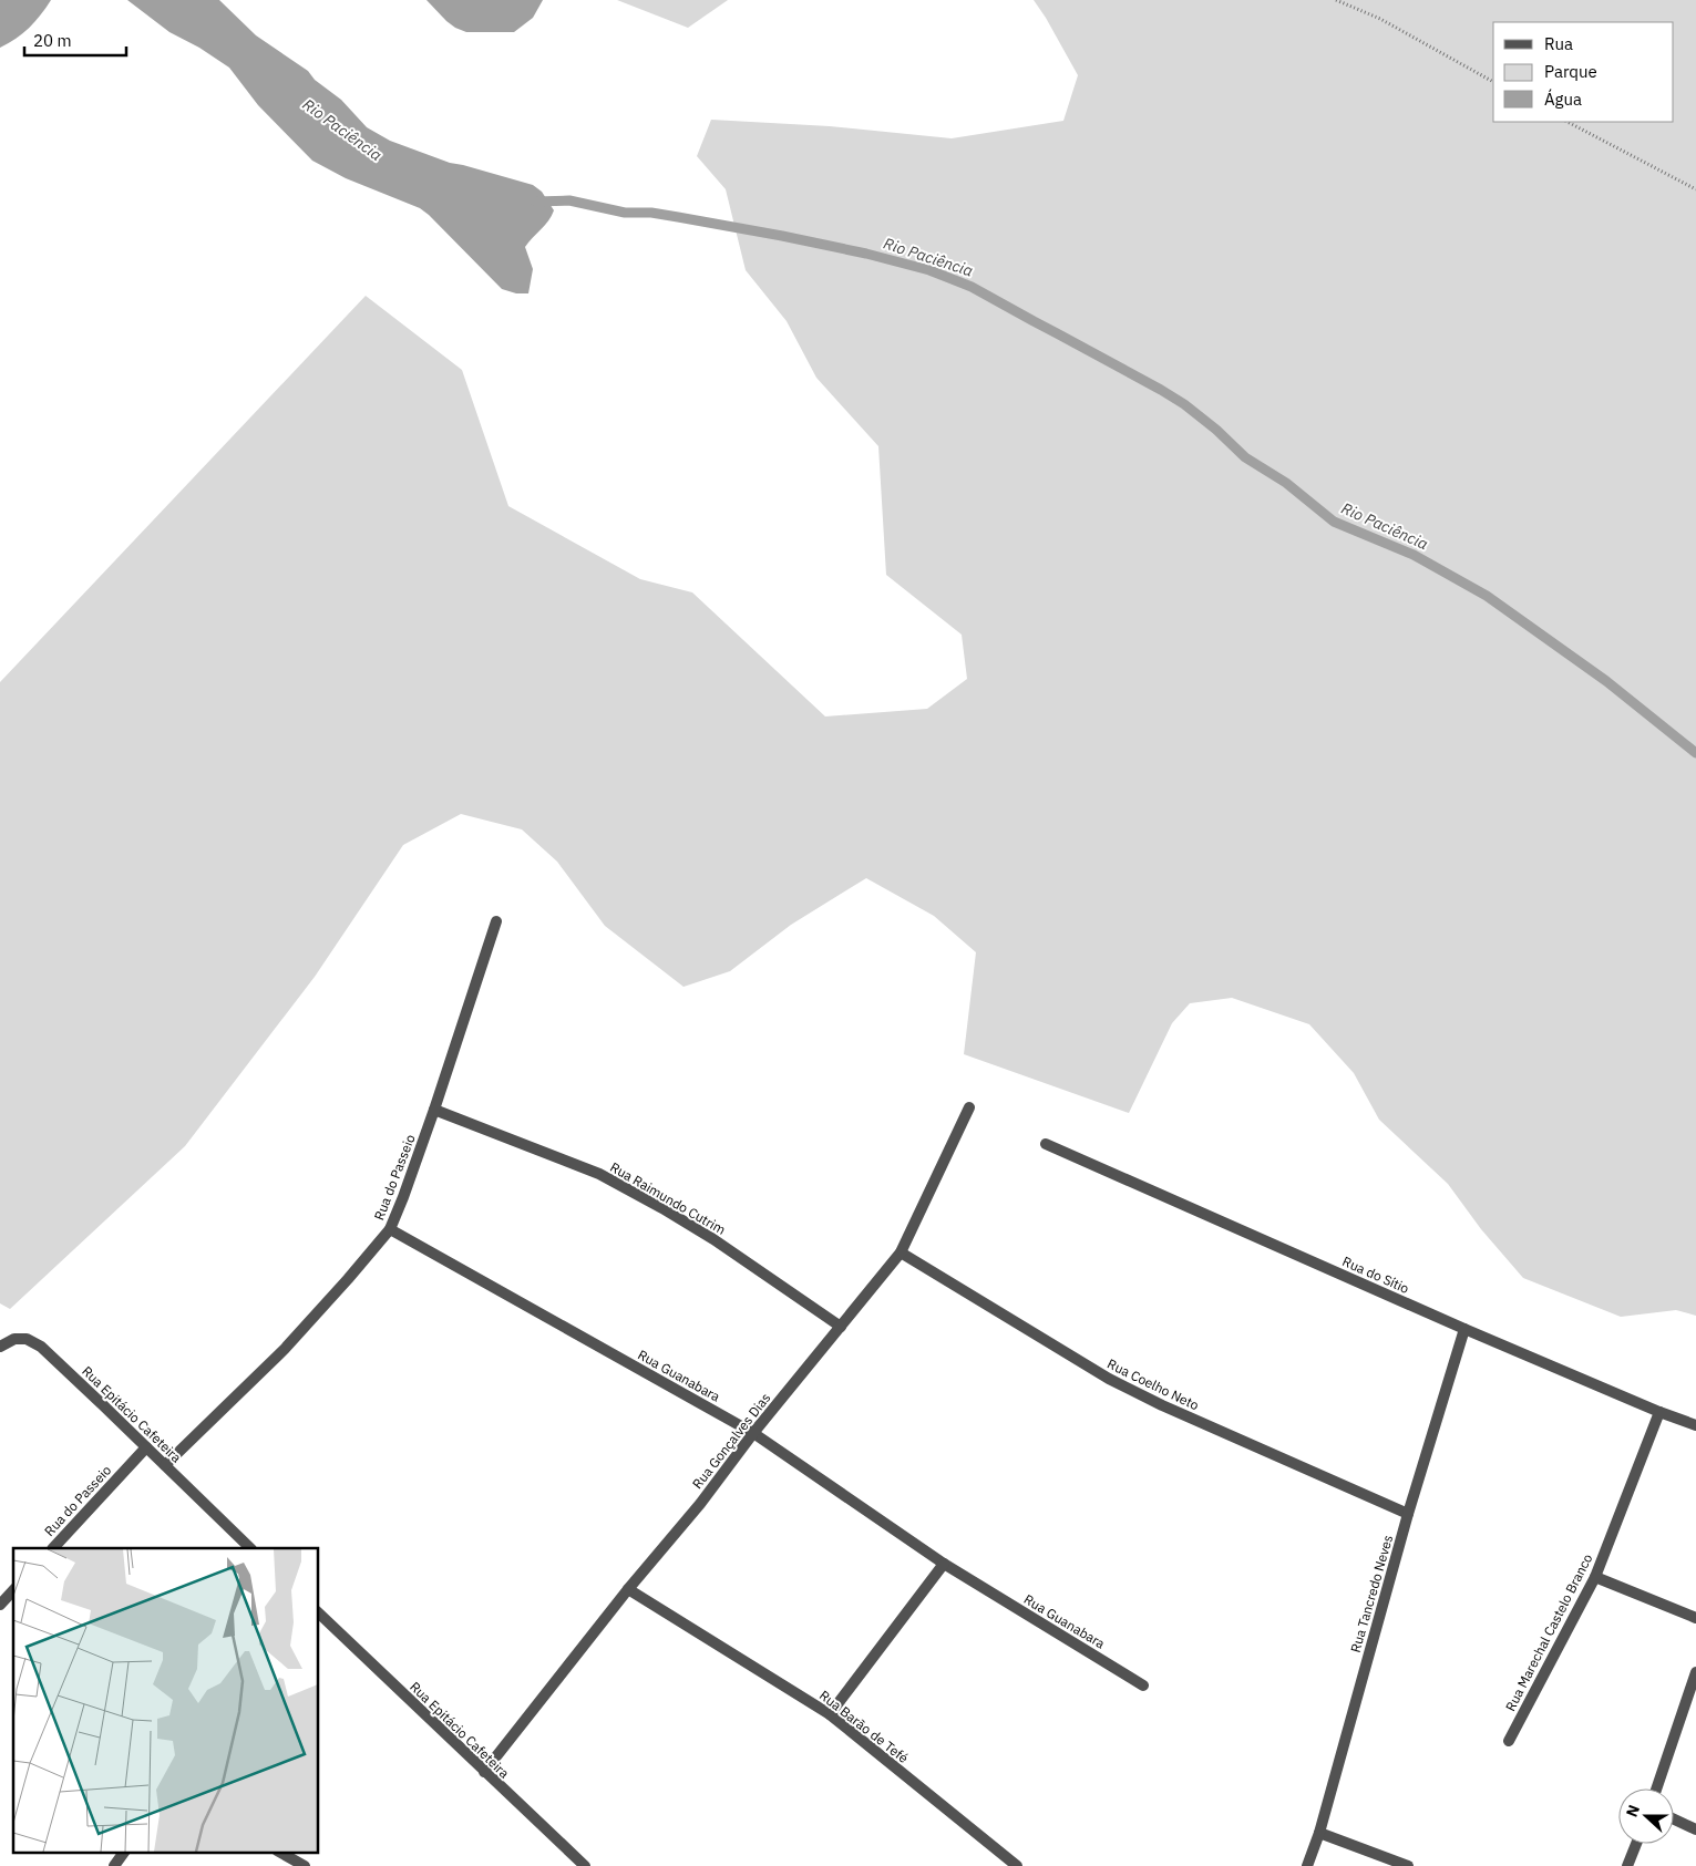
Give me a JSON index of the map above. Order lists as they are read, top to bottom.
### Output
{
  "streets": {
    "street": [
      "Rua do Passeio",
      "Rua Raimundo Cutrim",
      "Rua do Sítio",
      "Rua Guanabara",
      "Rua Coelho Neto",
      "Rua Epitácio Cafeteira",
      "Rua Gonçalves Dias",
      "Rua Tancredo Neves",
      "Rua Marechal Castelo Branco",
      "Rua Barão de Tefé"
    ]
  },
  "crossings": [
    ["Rua do Passeio", "Rua Raimundo Cutrim"],
    ["Rua do Passeio", "Rua Guanabara"],
    ["Rua do Passeio", "Rua Epitácio Cafeteira"],
    ["Rua Raimundo Cutrim", "Rua Gonçalves Dias"],
    ["Rua do Sítio", "Rua Tancredo Neves"],
    ["Rua do Sítio", "Rua Marechal Castelo Branco"],
    ["Rua Guanabara", "Rua Gonçalves Dias"],
    ["Rua Coelho Neto", "Rua Gonçalves Dias"],
    ["Rua Coelho Neto", "Rua Tancredo Neves"],
    ["Rua Epitácio Cafeteira", "Rua Gonçalves Dias"],
    ["Rua Gonçalves Dias", "Rua Barão de Tefé"]
  ],
  "water": ["Rio Paciência"],
  "legend": ["Rua", "Parque", "Água"],
  "scale_bar": "20 m",
  "north": "left"
}
